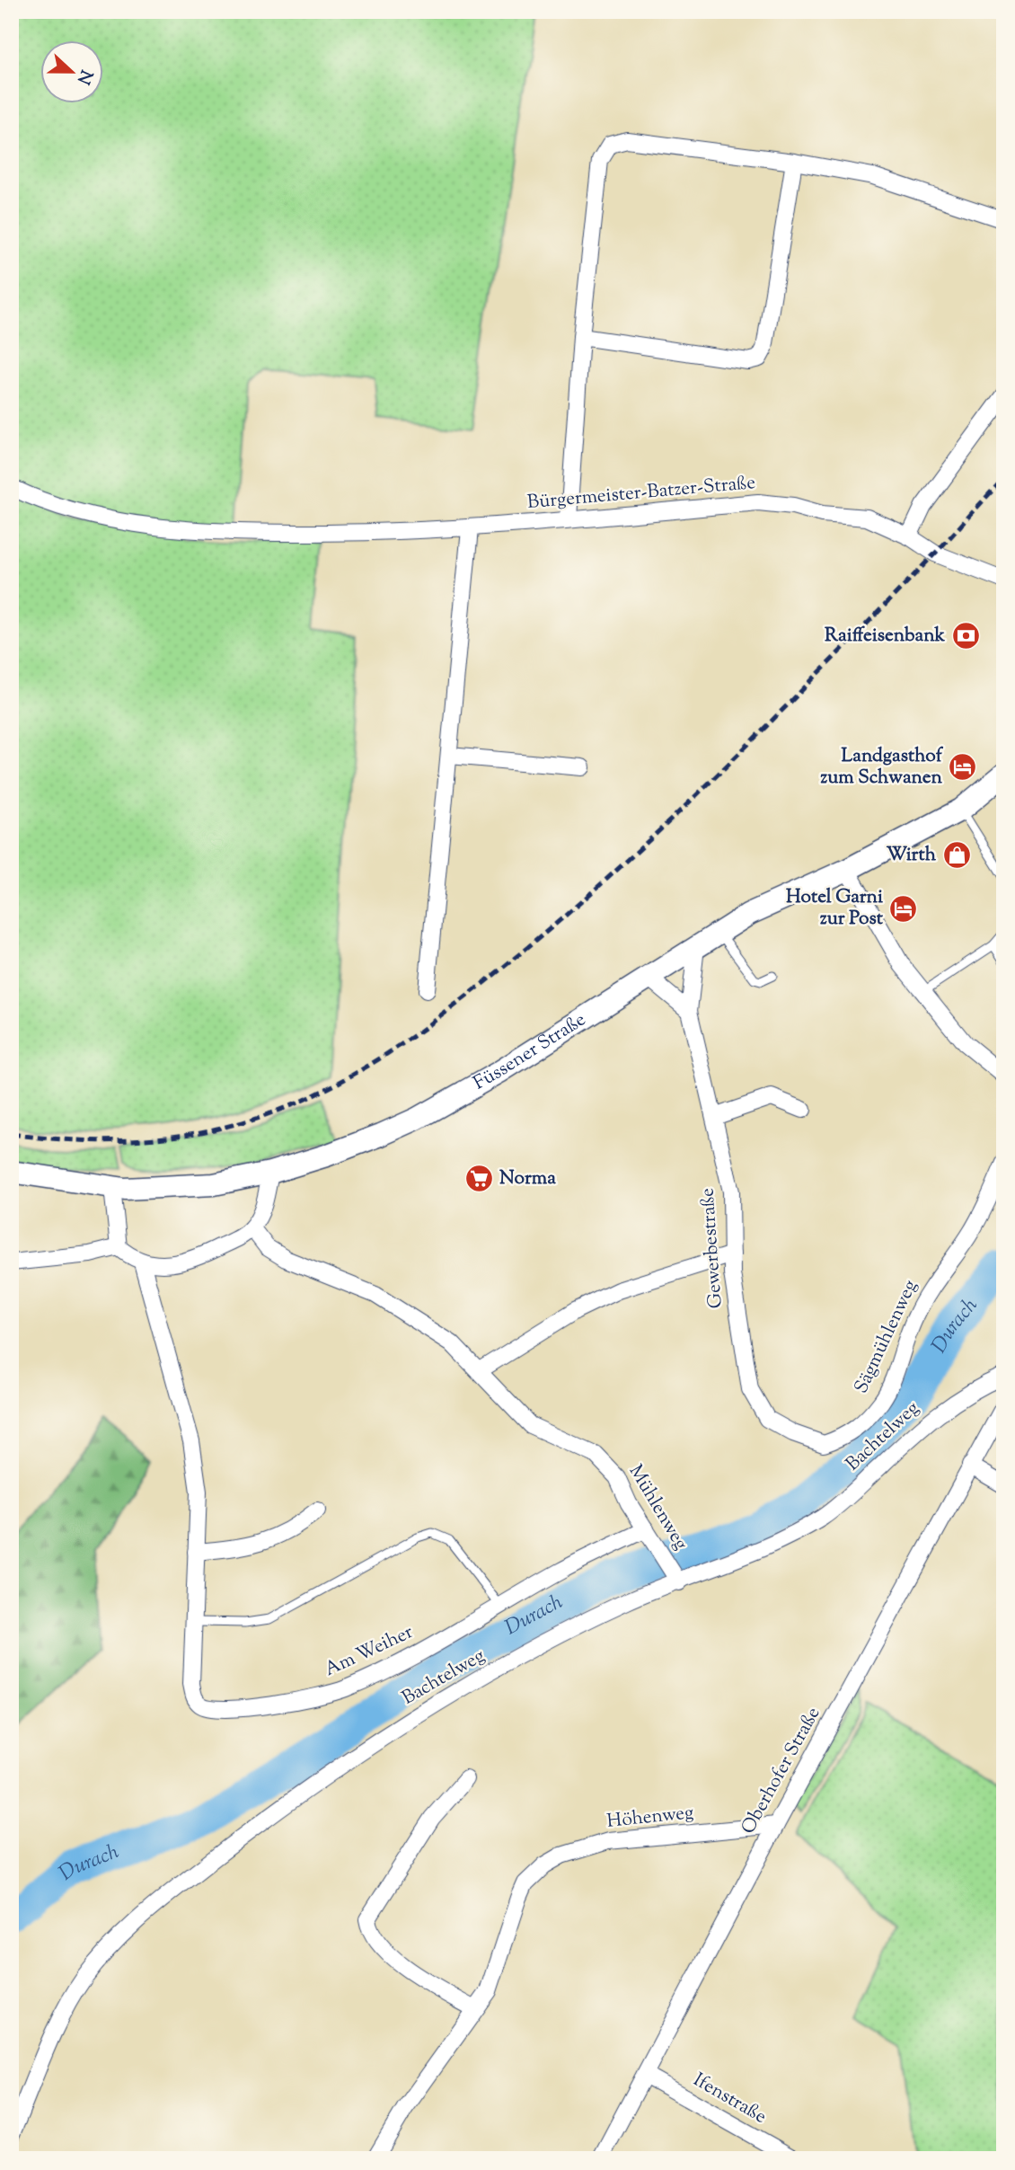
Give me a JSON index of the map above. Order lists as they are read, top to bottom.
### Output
{
  "streets": {
    "main road": ["Füssener Straße"],
    "street": [
      "Bürgermeister-Batzer-Straße",
      "Gewerbestraße",
      "Sägmühlenweg",
      "Bachtelweg",
      "Mühlenweg",
      "Am Weiher",
      "Oberhofer Straße",
      "Höhenweg",
      "Ifenstraße"
    ]
  },
  "crossings": [
    ["Füssener Straße", "Gewerbestraße"],
    ["Gewerbestraße", "Sägmühlenweg"],
    ["Bachtelweg", "Mühlenweg"],
    ["Mühlenweg", "Am Weiher"],
    ["Oberhofer Straße", "Höhenweg"],
    ["Oberhofer Straße", "Ifenstraße"]
  ],
  "water": ["Durach"],
  "places": {
    "bank": ["Raiffeisenbank"],
    "hotel": ["Landgasthof zum Schwanen", "Hotel Garni zur Post"],
    "shop": ["Wirth"],
    "supermarket": ["Norma"]
  },
  "north": "right"
}
